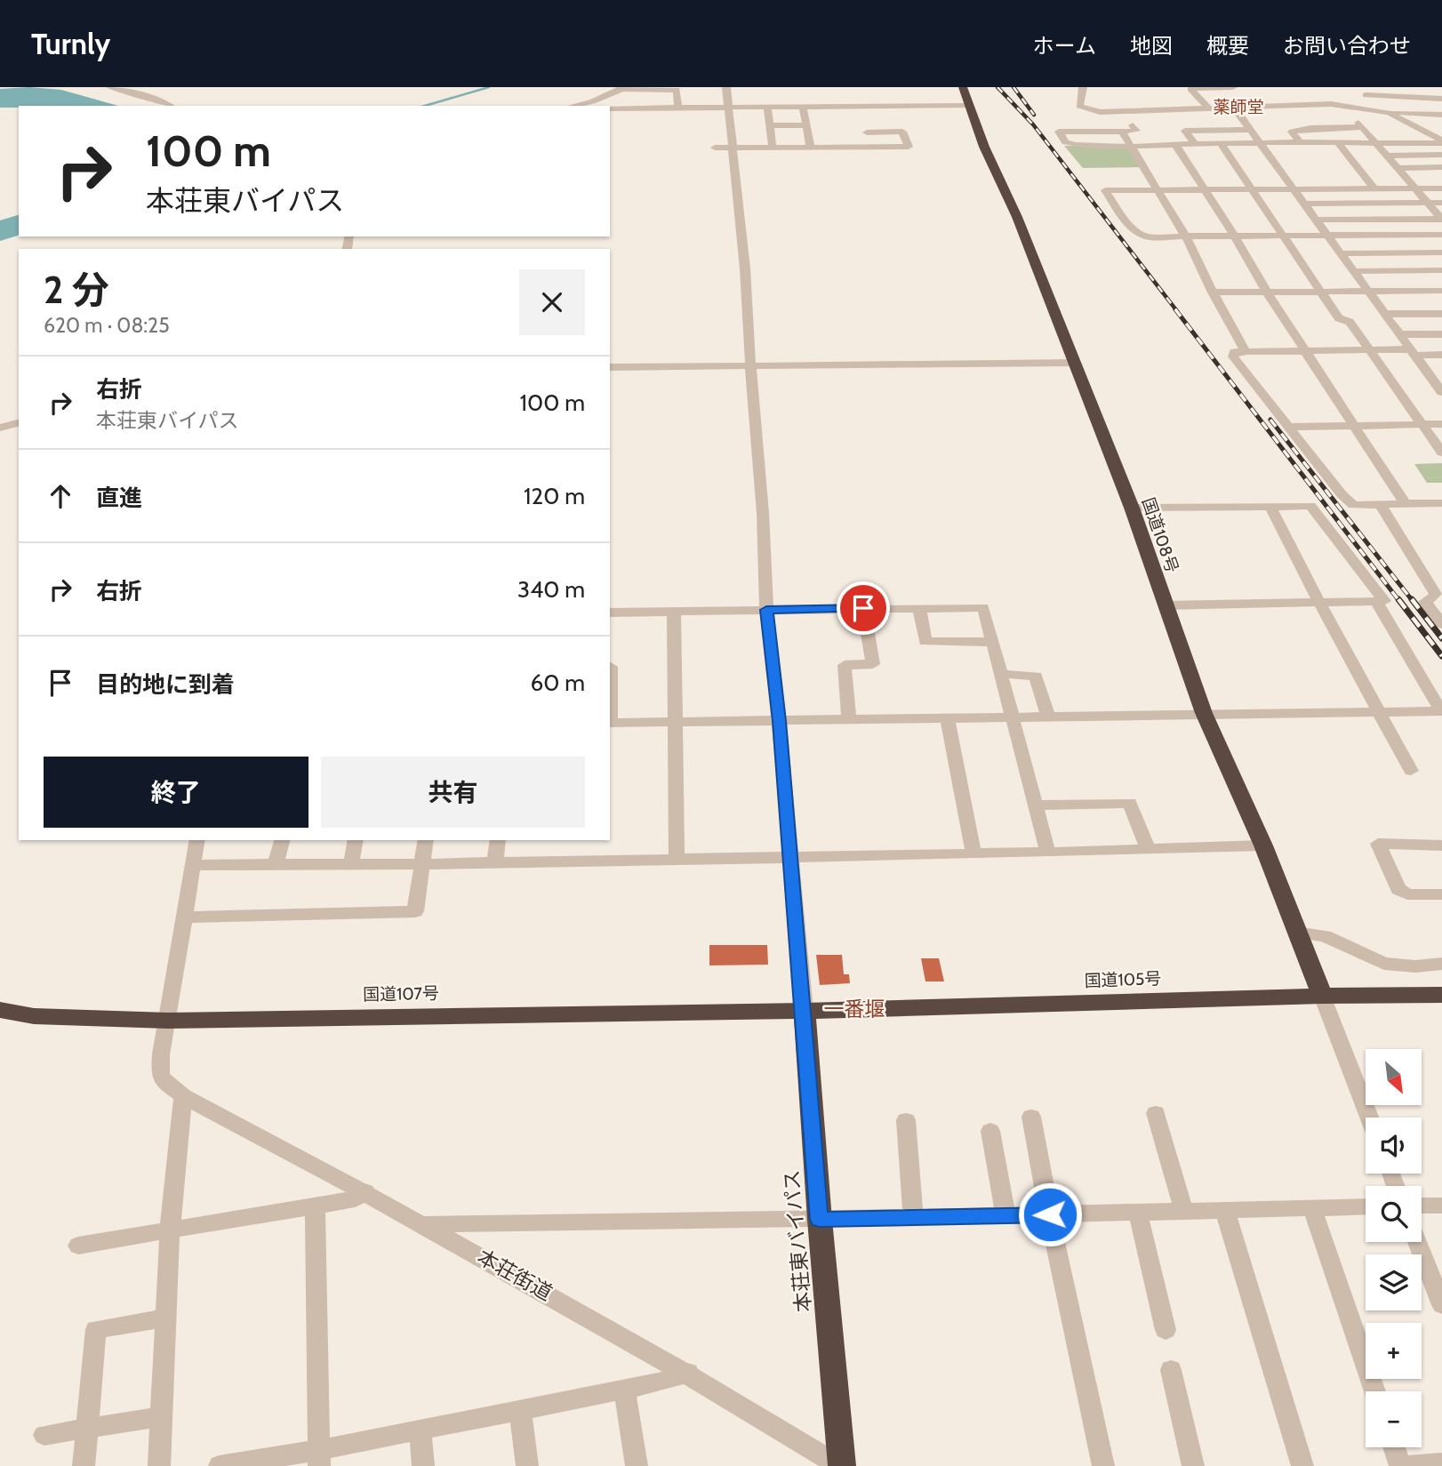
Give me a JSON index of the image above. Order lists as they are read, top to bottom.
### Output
{
  "streets": {
    "highway": [
      "国道108号",
      "国道105号",
      "国道107号",
      "本荘東バイパス"
    ],
    "street": ["本荘街道"]
  },
  "crossings": [
    ["国道108号", "国道105号"],
    ["国道105号", "国道107号"],
    ["国道105号", "本荘東バイパス"],
    ["国道107号", "本荘東バイパス"],
    ["国道107号", "本荘街道"],
    ["本荘東バイパス", "本荘街道"]
  ],
  "districts": ["薬師堂", "一番堰"],
  "north": "bottom right",
  "page": {
    "header": "Turnly",
    "nav": [
      "ホーム",
      "地図",
      "概要",
      "お問い合わせ"
    ],
    "turn": ["100 m", "本荘東バイパス"],
    "heading": ["2 分", "620 m · 08:25"],
    "list": [
      {
        "name": "右折",
        "note": "本荘東バイパス",
        "value": "100 m"
      },
      {
        "name": "直進",
        "value": "120 m"
      },
      {
        "name": "右折",
        "value": "340 m"
      },
      {
        "name": "目的地に到着",
        "value": "60 m"
      }
    ],
    "buttons": ["終了", "共有"],
    "map_buttons": ["+", "−"]
  }
}
